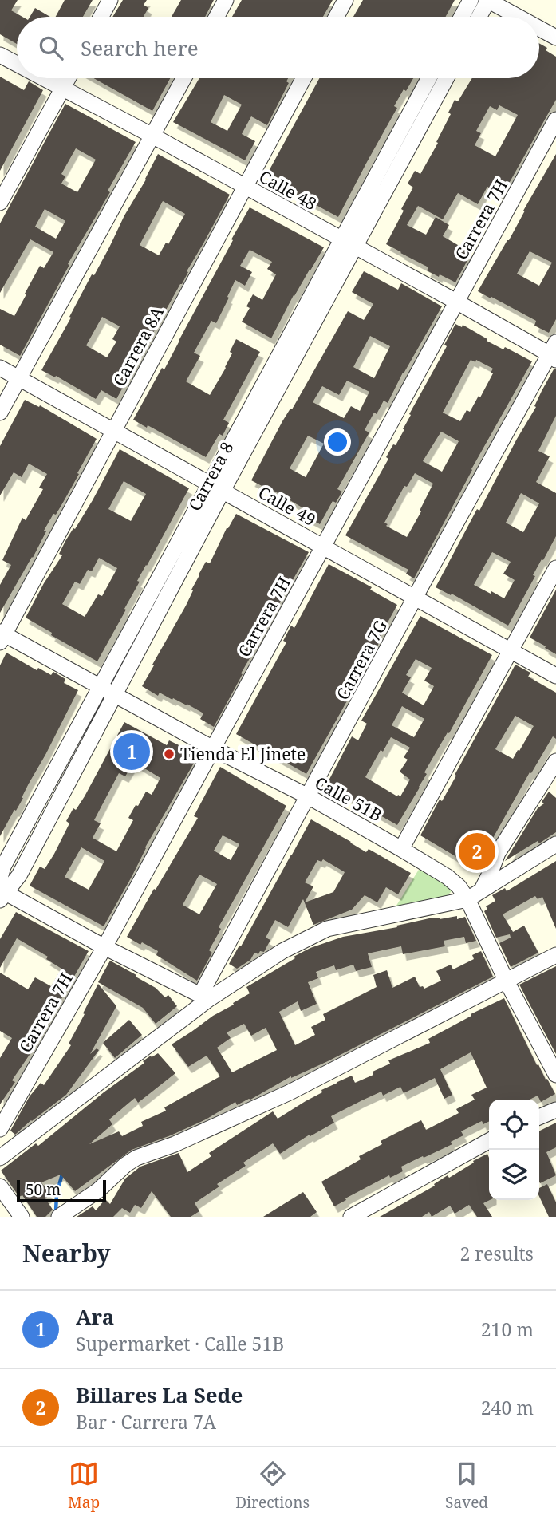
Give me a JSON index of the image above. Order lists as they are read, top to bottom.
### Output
{
  "streets": {
    "street": [
      "Calle 48",
      "Carrera 7H",
      "Carrera 8A",
      "Carrera 8",
      "Calle 49",
      "Carrera 7G",
      "Calle 51B"
    ]
  },
  "crossings": [
    ["Calle 48", "Carrera 7H"],
    ["Calle 48", "Carrera 8A"],
    ["Calle 48", "Carrera 8"],
    ["Calle 48", "Carrera 7G"],
    ["Carrera 7H", "Calle 49"],
    ["Carrera 7H", "Calle 51B"],
    ["Carrera 8A", "Calle 49"],
    ["Carrera 8A", "Calle 51B"],
    ["Carrera 8", "Calle 49"],
    ["Carrera 8", "Calle 51B"],
    ["Calle 49", "Carrera 7G"],
    ["Carrera 7G", "Calle 51B"]
  ],
  "places": ["Tienda El Jinete"],
  "scale_bar": "50 m",
  "page": {
    "search": "Search here",
    "pins": ["1", "2"],
    "scale": "50 m",
    "heading": ["Nearby", "2 results"],
    "list": [
      {
        "mark": "1",
        "name": "Ara",
        "note": "Supermarket · Calle 51B",
        "value": "210 m"
      },
      {
        "mark": "2",
        "name": "Billares La Sede",
        "note": "Bar · Carrera 7A",
        "value": "240 m"
      }
    ],
    "nav": ["Map", "Directions", "Saved"]
  }
}
